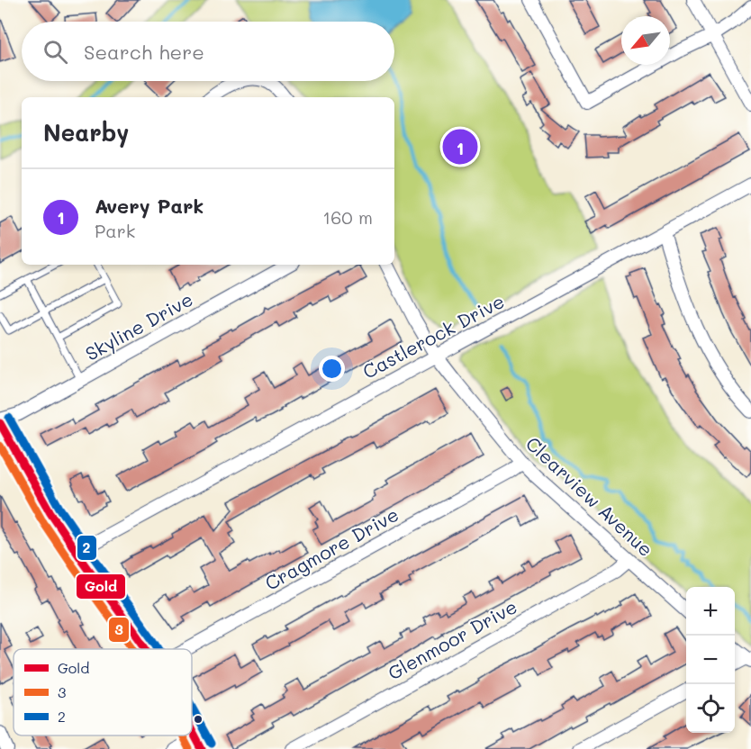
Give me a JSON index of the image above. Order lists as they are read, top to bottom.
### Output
{
  "streets": {
    "street": [
      "Skyline Drive",
      "Castlerock Drive",
      "Clearview Avenue",
      "Cragmore Drive",
      "Glenmoor Drive"
    ]
  },
  "crossings": [
    ["Castlerock Drive", "Clearview Avenue"],
    ["Clearview Avenue", "Cragmore Drive"],
    ["Clearview Avenue", "Glenmoor Drive"]
  ],
  "lines": ["transit line 2", "transit line Gold", "transit line 3"],
  "legend": ["Gold", "3", "2"],
  "north": "bottom left",
  "page": {
    "search": "Search here",
    "heading": "Nearby",
    "pins": "1",
    "list": [
      {
        "mark": "1",
        "name": "Avery Park",
        "note": "Park",
        "value": "160 m"
      }
    ],
    "map_buttons": ["+", "−"]
  }
}
